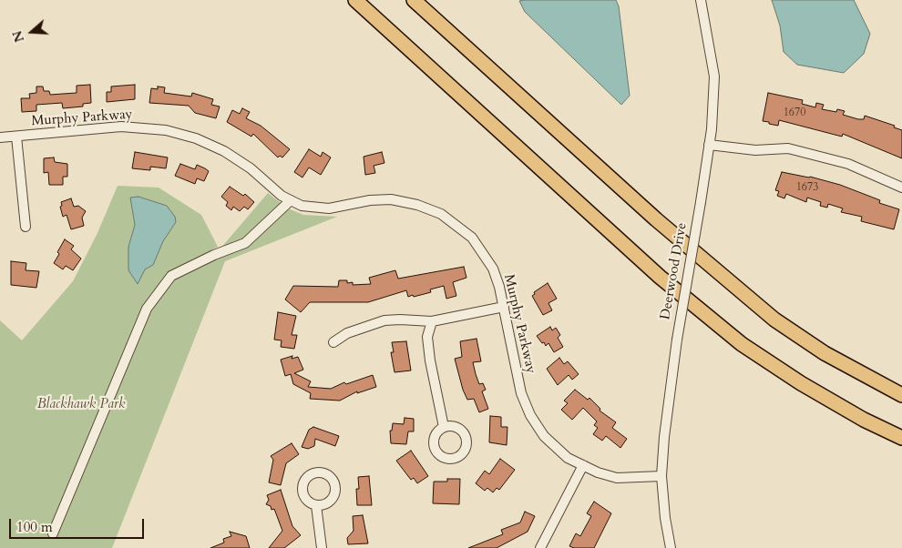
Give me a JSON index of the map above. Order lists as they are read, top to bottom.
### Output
{
  "streets": {
    "street": ["Murphy Parkway", "Deerwood Drive"]
  },
  "crossings": [
    ["Murphy Parkway", "Deerwood Drive"]
  ],
  "parks": ["Blackhawk Park"],
  "house_numbers": ["1670", "1673"],
  "scale_bar": "100 m",
  "north": "left"
}
